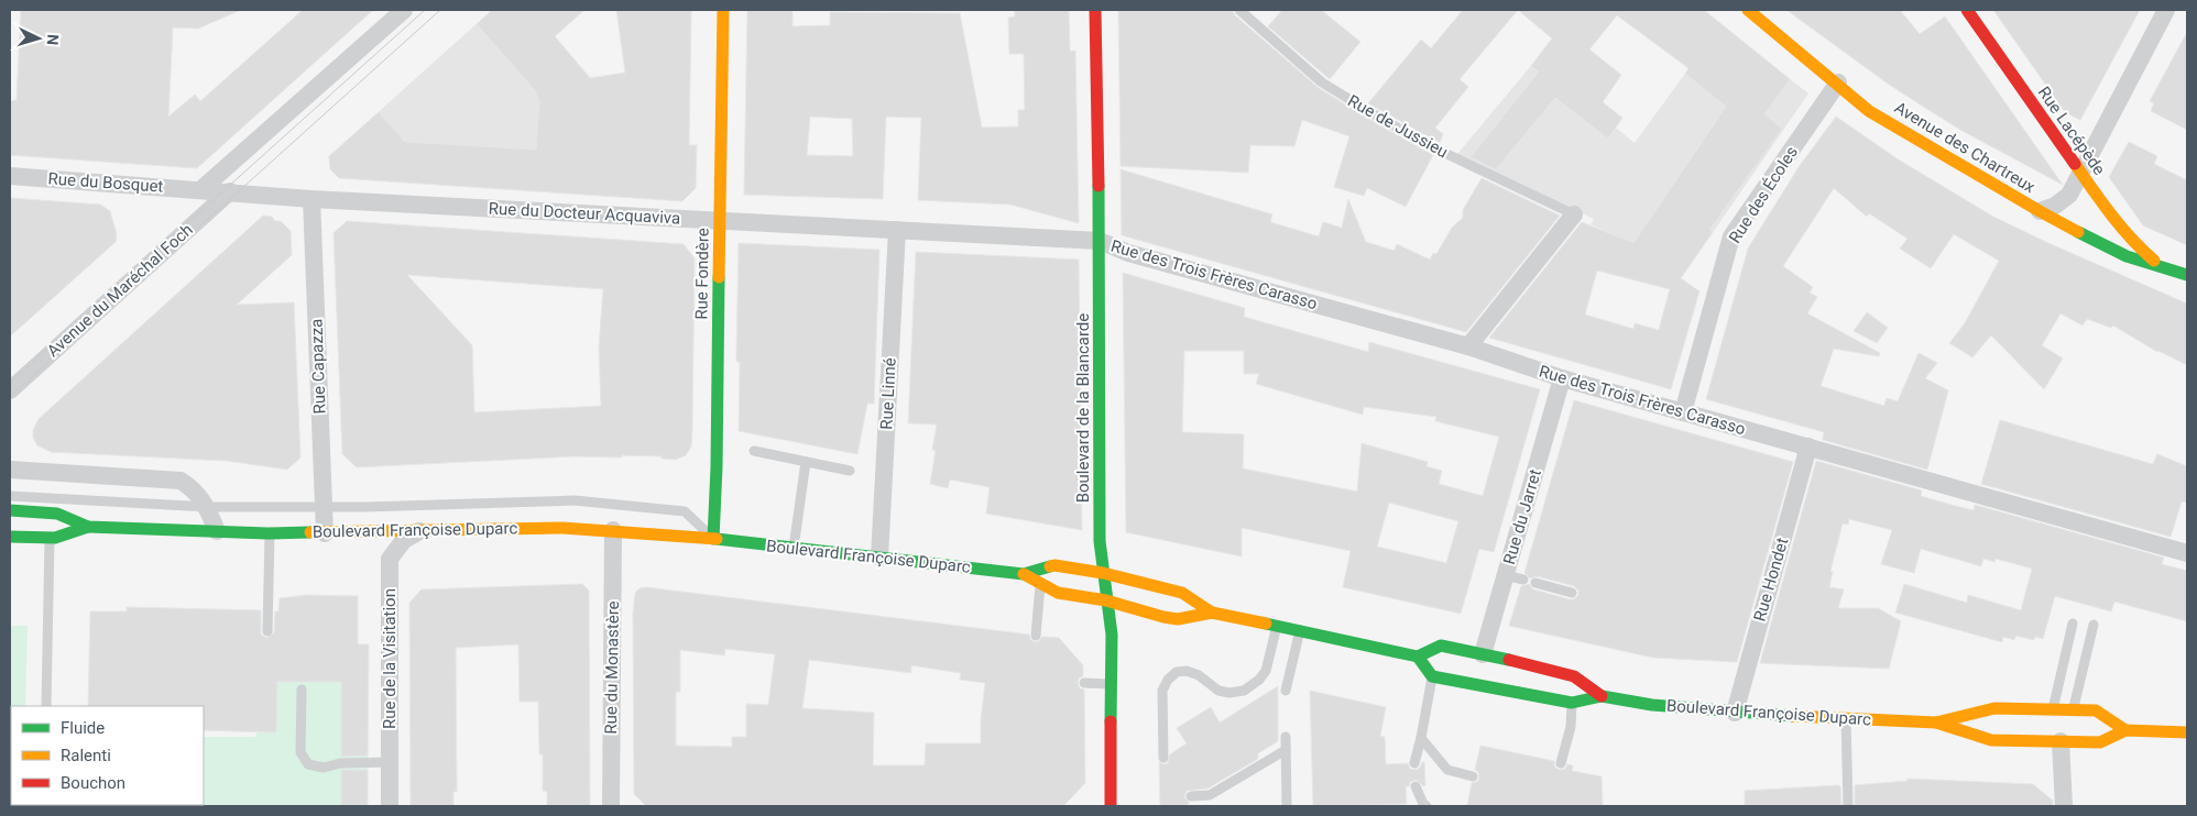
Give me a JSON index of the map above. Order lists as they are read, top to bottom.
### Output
{
  "streets": {
    "main road": [
      "Rue Lacépède",
      "Avenue des Chartreux",
      "Rue Fondère",
      "Boulevard de la Blancarde",
      "Boulevard Françoise Duparc"
    ],
    "street": [
      "Rue du Bosquet",
      "Rue des Écoles",
      "Rue du Docteur Acquaviva",
      "Rue des Trois Frères Carasso",
      "Avenue du Maréchal Foch",
      "Rue Capazza",
      "Rue Linné",
      "Rue du Jarret",
      "Rue Hondet",
      "Rue de la Visitation",
      "Rue du Monastère"
    ],
    "lane": ["Rue de Jussieu"]
  },
  "crossings": [
    ["Rue Lacépède", "Avenue des Chartreux"],
    ["Avenue des Chartreux", "Rue des Écoles"],
    ["Rue du Bosquet", "Rue du Docteur Acquaviva"],
    ["Rue des Écoles", "Rue des Trois Frères Carasso"],
    ["Rue du Docteur Acquaviva", "Rue Fondère"],
    ["Rue du Docteur Acquaviva", "Rue des Trois Frères Carasso"],
    ["Rue du Docteur Acquaviva", "Avenue du Maréchal Foch"],
    ["Rue du Docteur Acquaviva", "Rue Capazza"],
    ["Rue du Docteur Acquaviva", "Rue Linné"],
    ["Rue du Docteur Acquaviva", "Boulevard de la Blancarde"],
    ["Rue Fondère", "Boulevard Françoise Duparc"],
    ["Rue des Trois Frères Carasso", "Boulevard de la Blancarde"],
    ["Rue des Trois Frères Carasso", "Rue du Jarret"],
    ["Rue des Trois Frères Carasso", "Rue Hondet"],
    ["Rue Capazza", "Boulevard Françoise Duparc"],
    ["Rue Linné", "Boulevard Françoise Duparc"],
    ["Boulevard de la Blancarde", "Boulevard Françoise Duparc"],
    ["Rue du Jarret", "Boulevard Françoise Duparc"],
    ["Boulevard Françoise Duparc", "Rue Hondet"],
    ["Boulevard Françoise Duparc", "Rue de la Visitation"],
    ["Boulevard Françoise Duparc", "Rue du Monastère"]
  ],
  "legend": ["Fluide", "Ralenti", "Bouchon"],
  "north": "right"
}
